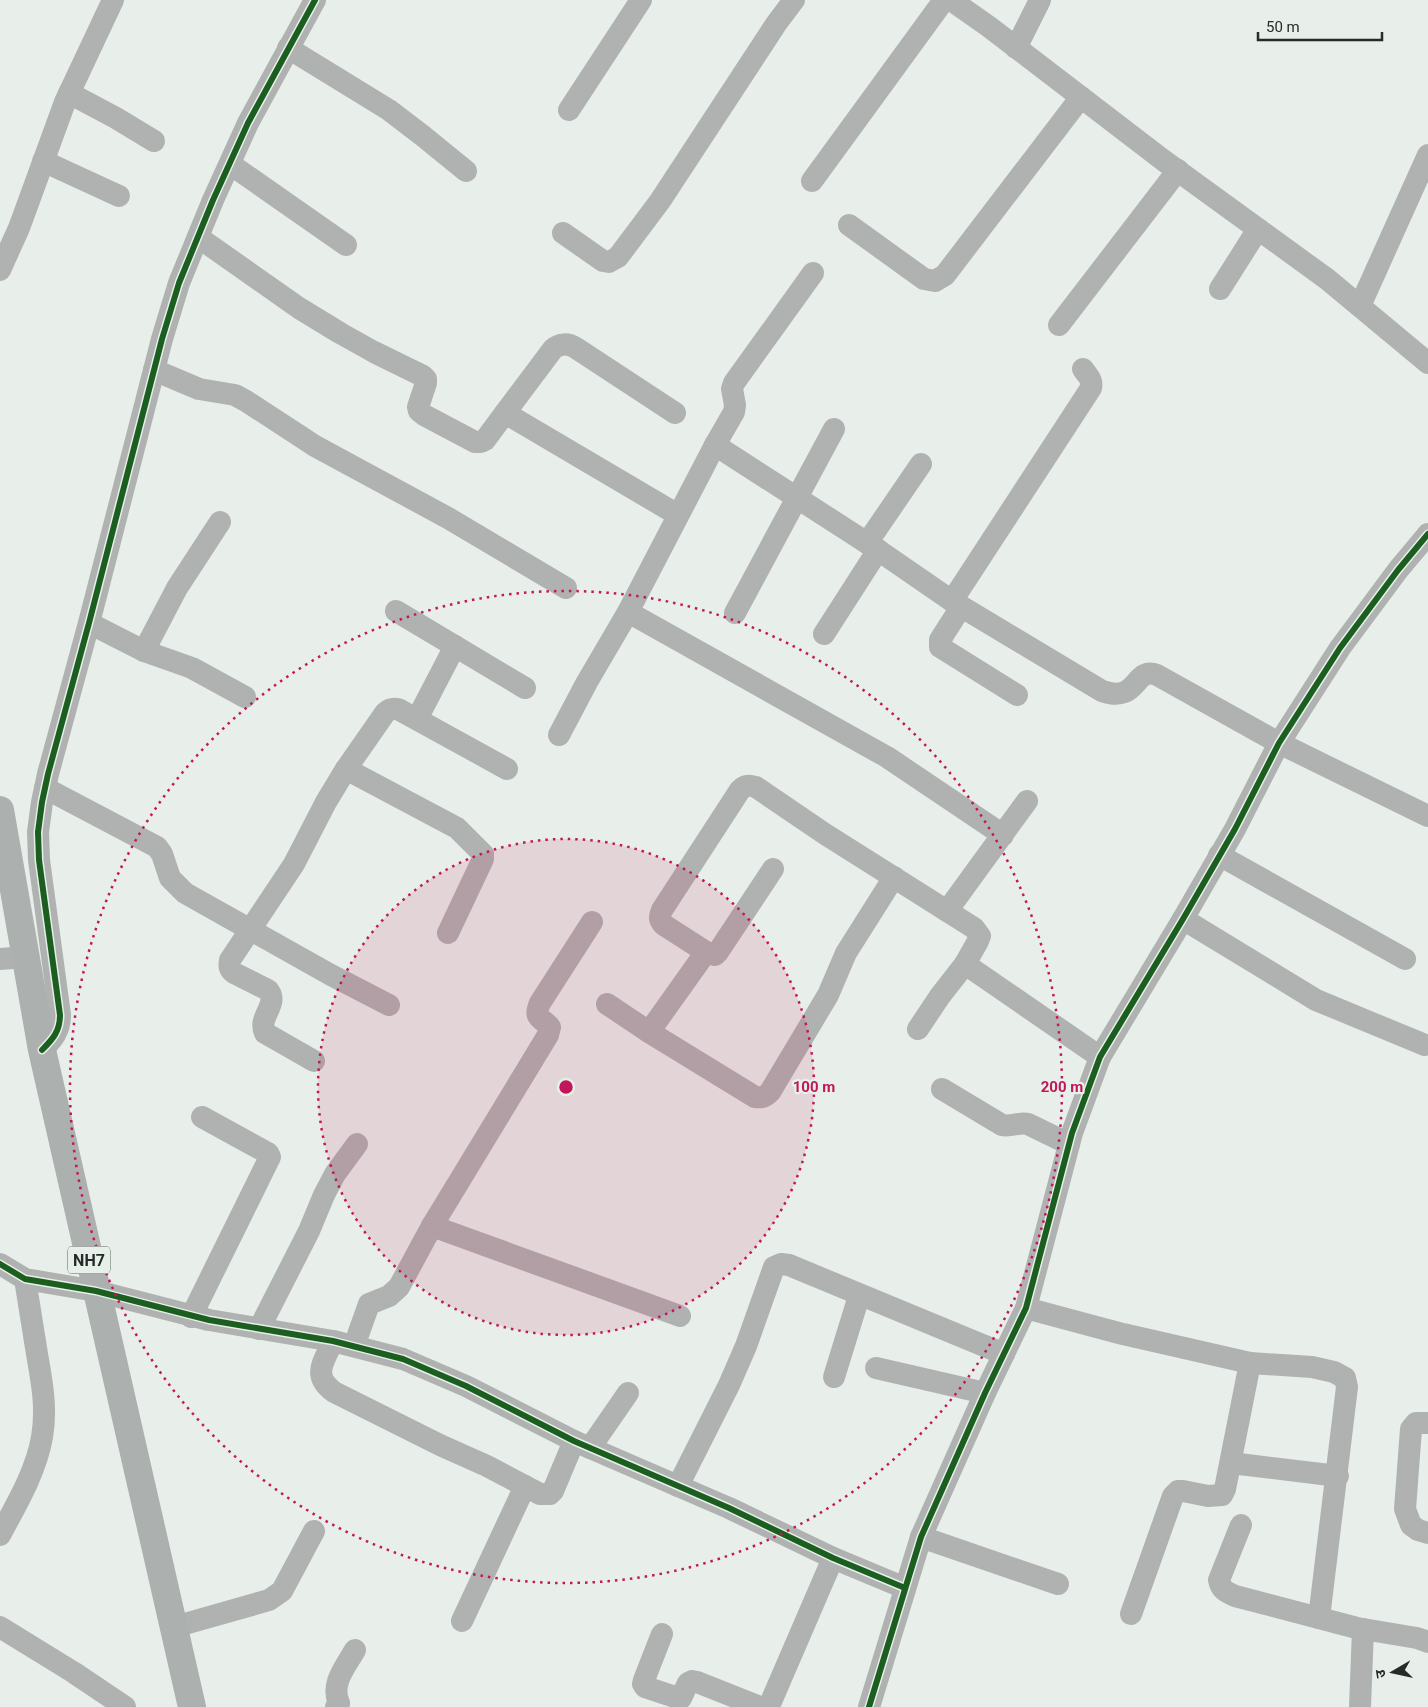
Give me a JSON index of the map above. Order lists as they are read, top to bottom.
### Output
{
  "streets": {
    "highway": ["NH7"]
  },
  "scale_bar": "50 m",
  "north": "left",
  "rings": ["100 m", "200 m"]
}
